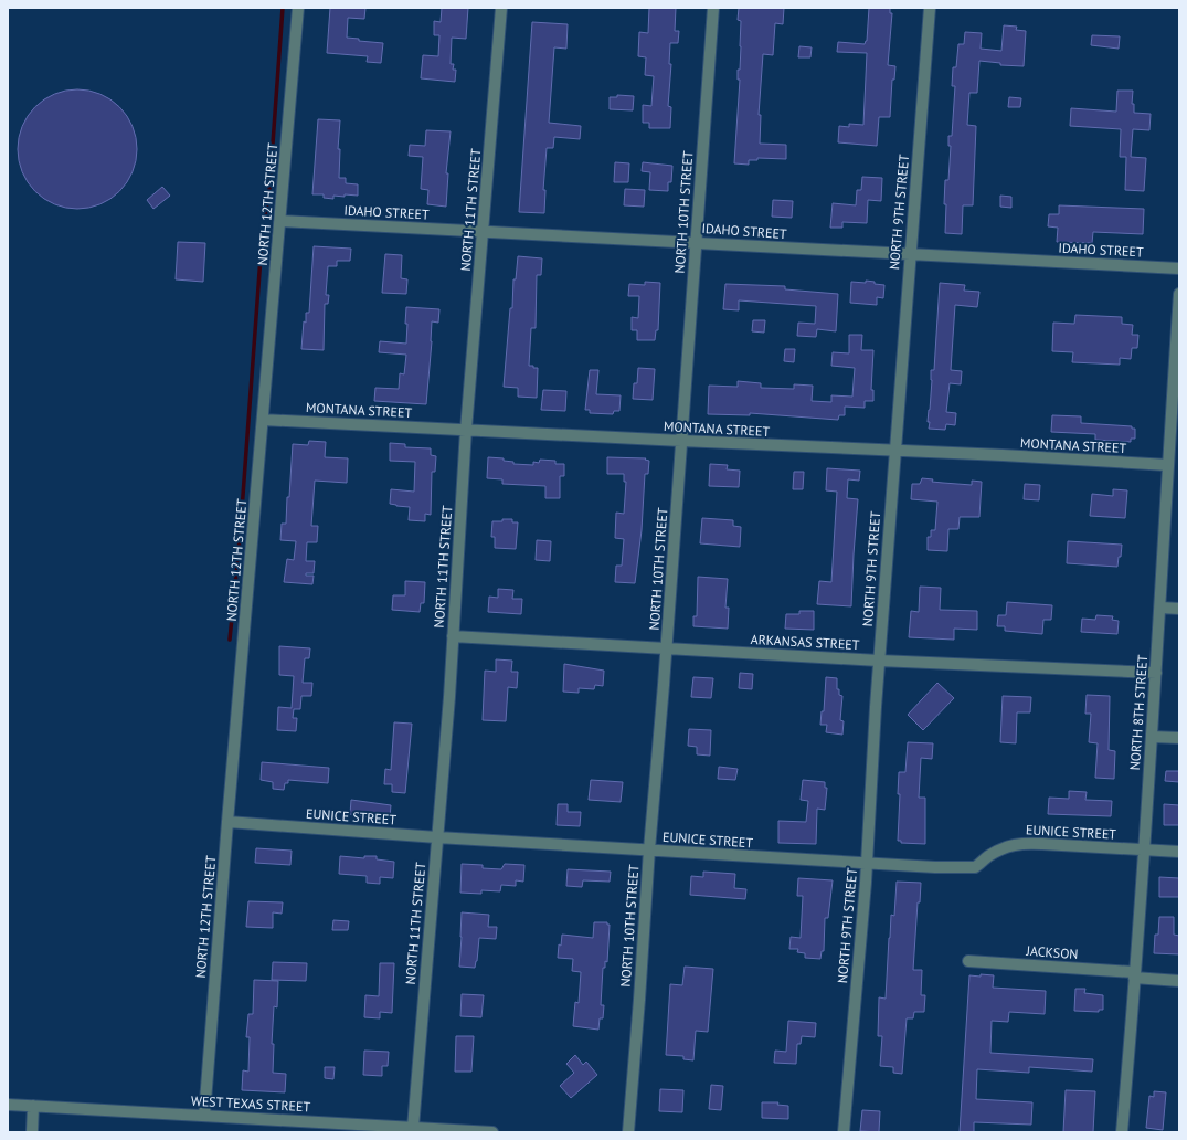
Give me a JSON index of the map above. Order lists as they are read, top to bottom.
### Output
{
  "streets": {
    "street": [
      "NORTH 12TH STREET",
      "NORTH 11TH STREET",
      "IDAHO STREET",
      "NORTH 10TH STREET",
      "NORTH 9TH STREET",
      "MONTANA STREET",
      "ARKANSAS STREET",
      "NORTH 8TH STREET",
      "EUNICE STREET",
      "JACKSON",
      "WEST TEXAS STREET"
    ]
  },
  "crossings": [
    ["NORTH 12TH STREET", "IDAHO STREET"],
    ["NORTH 12TH STREET", "MONTANA STREET"],
    ["NORTH 12TH STREET", "EUNICE STREET"],
    ["NORTH 12TH STREET", "WEST TEXAS STREET"],
    ["NORTH 11TH STREET", "IDAHO STREET"],
    ["NORTH 11TH STREET", "MONTANA STREET"],
    ["NORTH 11TH STREET", "ARKANSAS STREET"],
    ["NORTH 11TH STREET", "EUNICE STREET"],
    ["NORTH 11TH STREET", "WEST TEXAS STREET"],
    ["IDAHO STREET", "NORTH 10TH STREET"],
    ["IDAHO STREET", "NORTH 9TH STREET"],
    ["NORTH 10TH STREET", "MONTANA STREET"],
    ["NORTH 10TH STREET", "ARKANSAS STREET"],
    ["NORTH 10TH STREET", "EUNICE STREET"],
    ["NORTH 9TH STREET", "MONTANA STREET"],
    ["NORTH 9TH STREET", "ARKANSAS STREET"],
    ["NORTH 9TH STREET", "EUNICE STREET"],
    ["MONTANA STREET", "NORTH 8TH STREET"],
    ["ARKANSAS STREET", "NORTH 8TH STREET"],
    ["NORTH 8TH STREET", "EUNICE STREET"],
    ["NORTH 8TH STREET", "JACKSON"]
  ]
}
